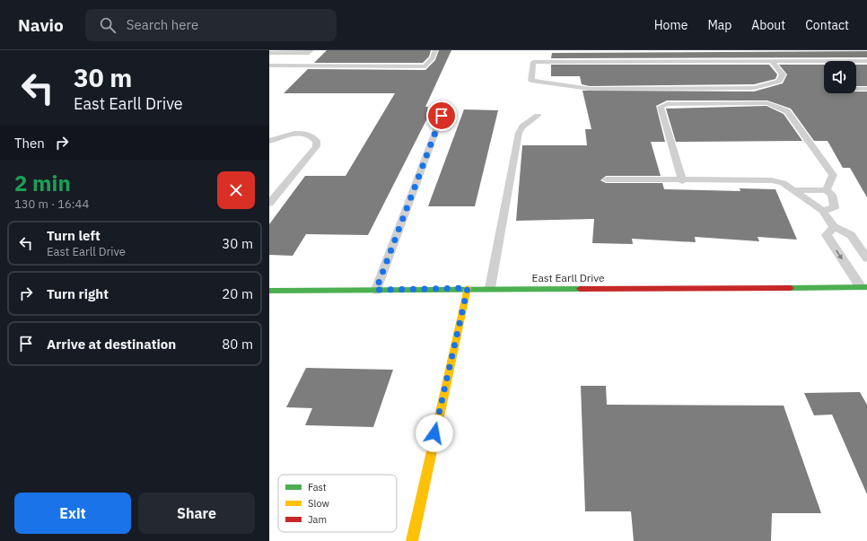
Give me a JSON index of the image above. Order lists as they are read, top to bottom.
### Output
{
  "streets": {
    "street": ["East Earll Drive"]
  },
  "legend": ["Fast", "Slow", "Jam"],
  "page": {
    "header": "Navio",
    "search": "Search here",
    "nav": [
      "Home",
      "Map",
      "About",
      "Contact"
    ],
    "turn": ["30 m", "East Earll Drive"],
    "then": "Then",
    "heading": ["2 min", "130 m · 16:44"],
    "list": [
      {
        "name": "Turn left",
        "note": "East Earll Drive",
        "value": "30 m"
      },
      {
        "name": "Turn right",
        "value": "20 m"
      },
      {
        "name": "Arrive at destination",
        "value": "80 m"
      }
    ],
    "buttons": ["Exit", "Share"]
  }
}
